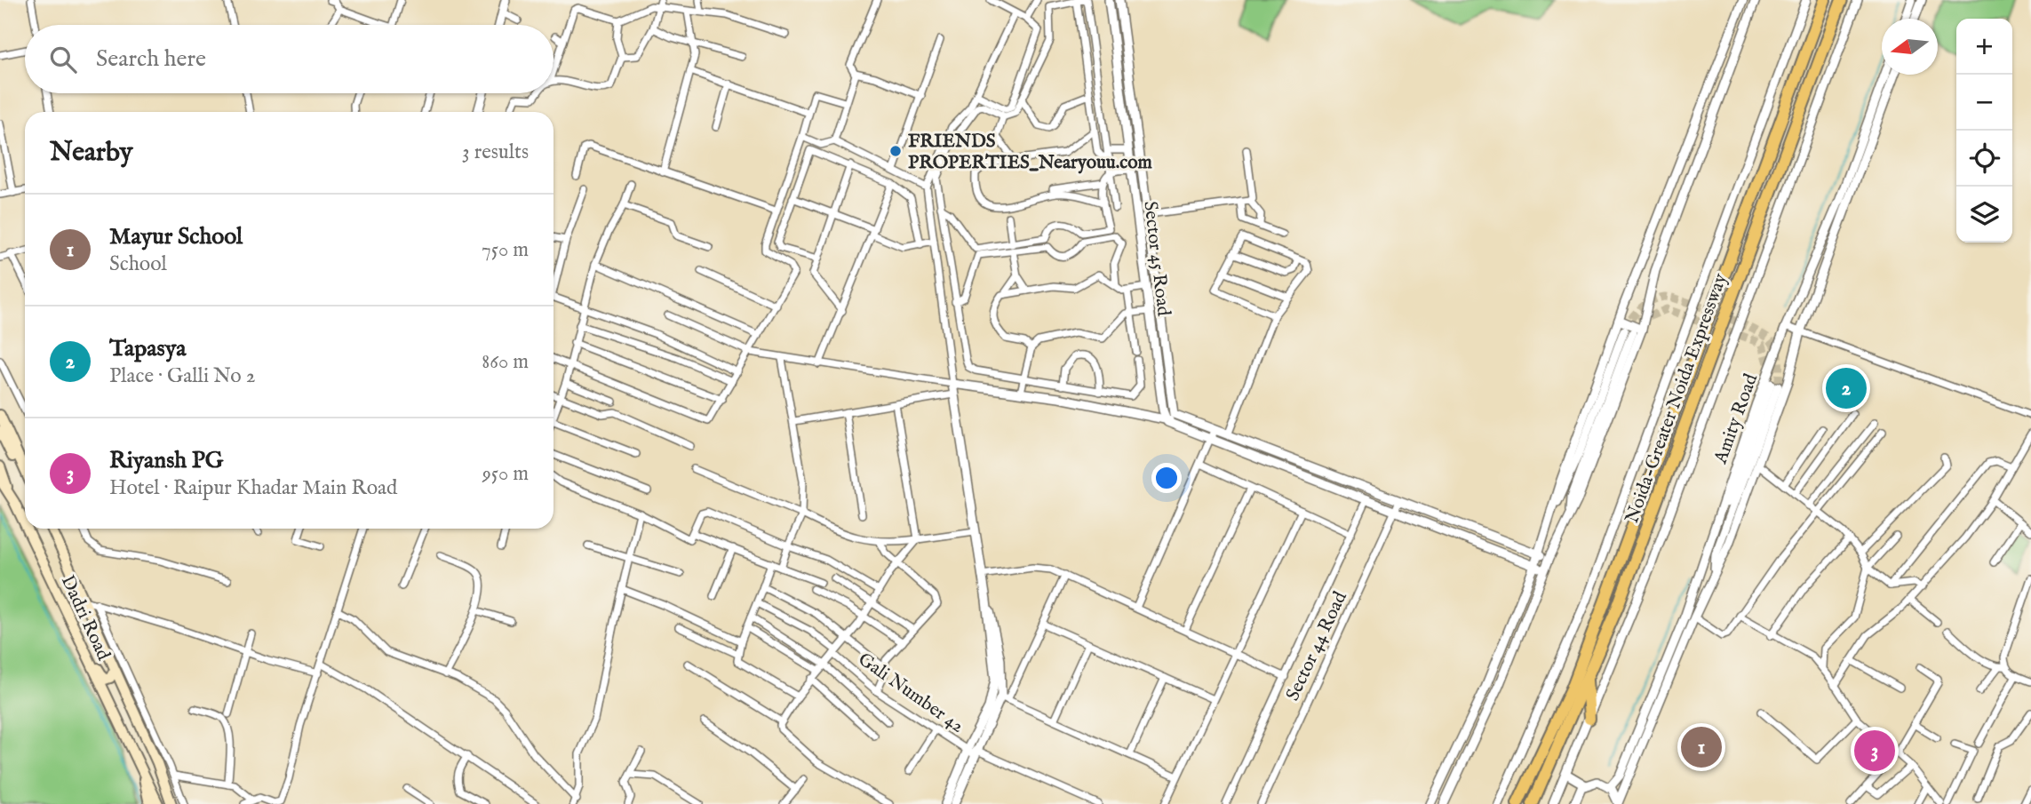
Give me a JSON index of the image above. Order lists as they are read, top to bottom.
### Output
{
  "streets": {
    "highway": ["Noida-Greater Noida Expressway"],
    "main road": ["Dadri Road"],
    "street": [
      "Sector 45 Road",
      "Amity Road",
      "Sector 44 Road",
      "Gali Number 42"
    ]
  },
  "places": ["FRIENDS PROPERTIES_Nearyouu.com"],
  "north": "left",
  "page": {
    "map_buttons": ["+", "−"],
    "search": "Search here",
    "heading": ["Nearby", "3 results"],
    "list": [
      {
        "mark": "1",
        "name": "Mayur School",
        "note": "School",
        "value": "750 m"
      },
      {
        "mark": "2",
        "name": "Tapasya",
        "note": "Place · Galli No 2",
        "value": "860 m"
      },
      {
        "mark": "3",
        "name": "Riyansh PG",
        "note": "Hotel · Raipur Khadar Main Road",
        "value": "950 m"
      }
    ],
    "pins": ["2", "1", "3"]
  }
}
